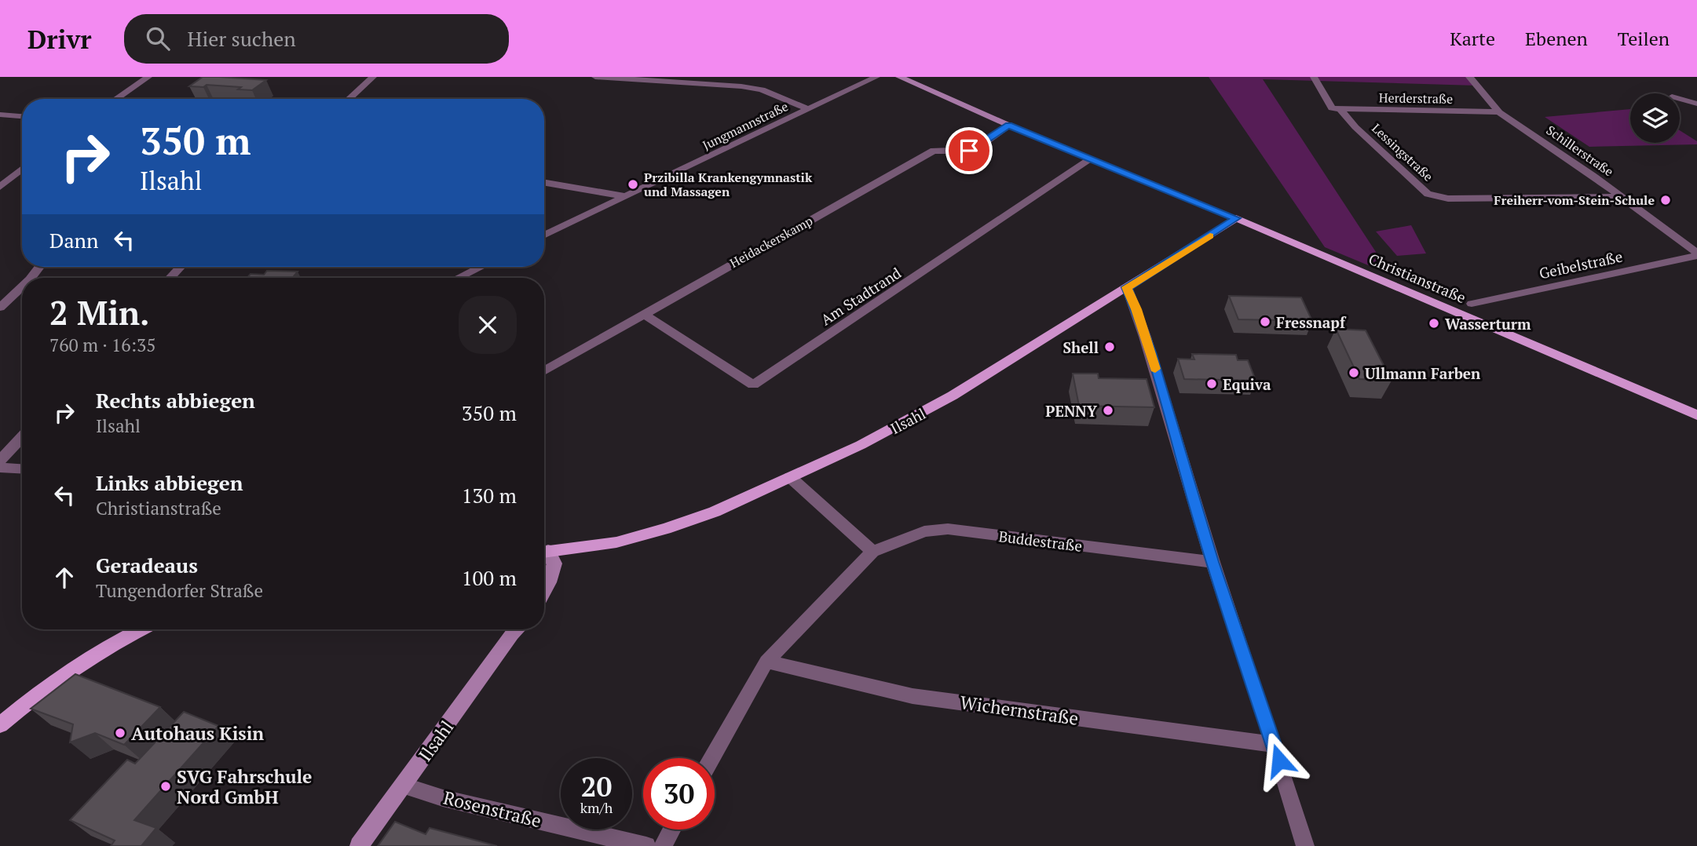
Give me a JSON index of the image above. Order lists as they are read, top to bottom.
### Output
{
  "streets": {
    "main road": ["Christianstraße", "Ilsahl"],
    "street": [
      "Herderstraße",
      "Jungmannstraße",
      "Schillerstraße",
      "Lessingstraße",
      "Heidackerskamp",
      "Geibelstraße",
      "Am Stadtrand",
      "Buddestraße",
      "Wichernstraße",
      "Rosenstraße"
    ]
  },
  "crossings": [
    ["Herderstraße", "Schillerstraße"],
    ["Herderstraße", "Lessingstraße"],
    ["Schillerstraße", "Lessingstraße"],
    ["Schillerstraße", "Geibelstraße"],
    ["Heidackerskamp", "Christianstraße"],
    ["Heidackerskamp", "Am Stadtrand"],
    ["Christianstraße", "Am Stadtrand"],
    ["Christianstraße", "Ilsahl"],
    ["Ilsahl", "Rosenstraße"],
    ["Buddestraße", "Wichernstraße"]
  ],
  "places": [
    "Przibilla Krankengymnastik und Massagen",
    "Freiherr-vom-Stein-Schule",
    "Fressnapf",
    "Wasserturm",
    "Shell",
    "Ullmann Farben",
    "Equiva",
    "PENNY",
    "Autohaus Kisin",
    "SVG Fahrschule Nord GmbH"
  ],
  "page": {
    "header": "Drivr",
    "search": "Hier suchen",
    "nav": ["Karte", "Ebenen", "Teilen"],
    "turn": ["350 m", "Ilsahl"],
    "then": "Dann",
    "heading": ["2 Min.", "760 m · 16:35"],
    "list": [
      {
        "name": "Rechts abbiegen",
        "note": "Ilsahl",
        "value": "350 m"
      },
      {
        "name": "Links abbiegen",
        "note": "Christianstraße",
        "value": "130 m"
      },
      {
        "name": "Geradeaus",
        "note": "Tungendorfer Straße",
        "value": "100 m"
      }
    ],
    "speed": "20 km/h",
    "limit": "30"
  }
}
